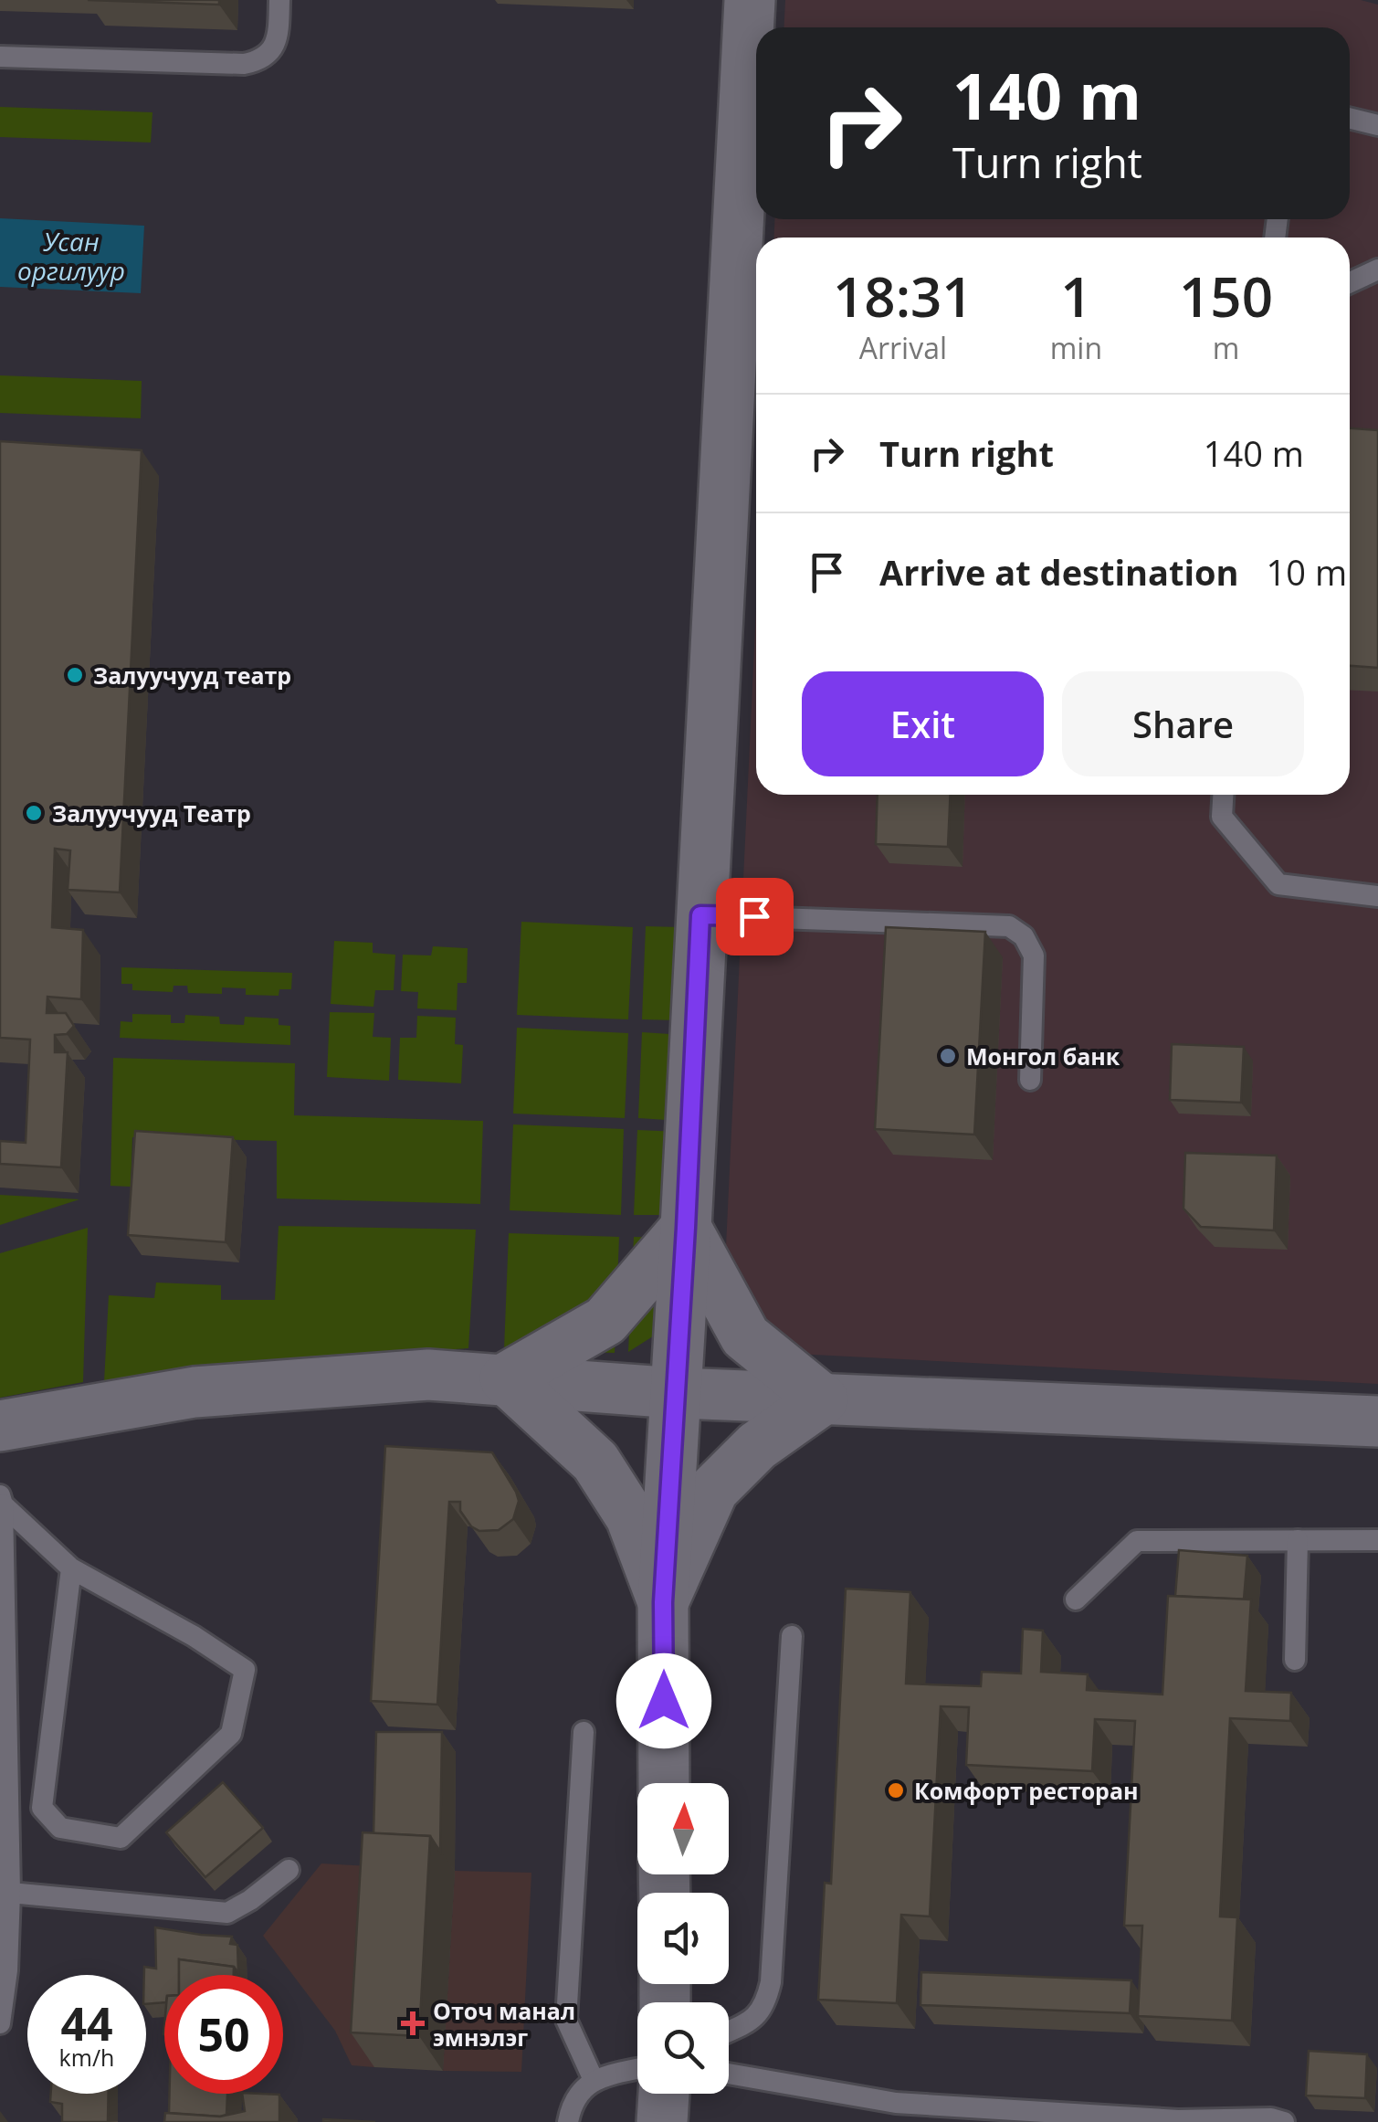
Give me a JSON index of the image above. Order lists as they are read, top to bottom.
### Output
{
  "water": ["Усан оргилуур"],
  "places": {
    "other": [
      "Залуучууд театр",
      "Залуучууд Театр",
      "Монгол банк",
      "Комфорт ресторан"
    ],
    "health": ["Оточ манал эмнэлэг"]
  },
  "north": "top",
  "page": {
    "turn": ["140 m", "Turn right"],
    "eta": [
      "18:31",
      "Arrival",
      "1",
      "min",
      "150",
      "m"
    ],
    "list": [
      {
        "name": "Turn right",
        "value": "140 m"
      },
      {
        "name": "Arrive at destination",
        "value": "10 m"
      }
    ],
    "buttons": ["Exit", "Share"],
    "speed": "44 km/h",
    "limit": "50"
  }
}
